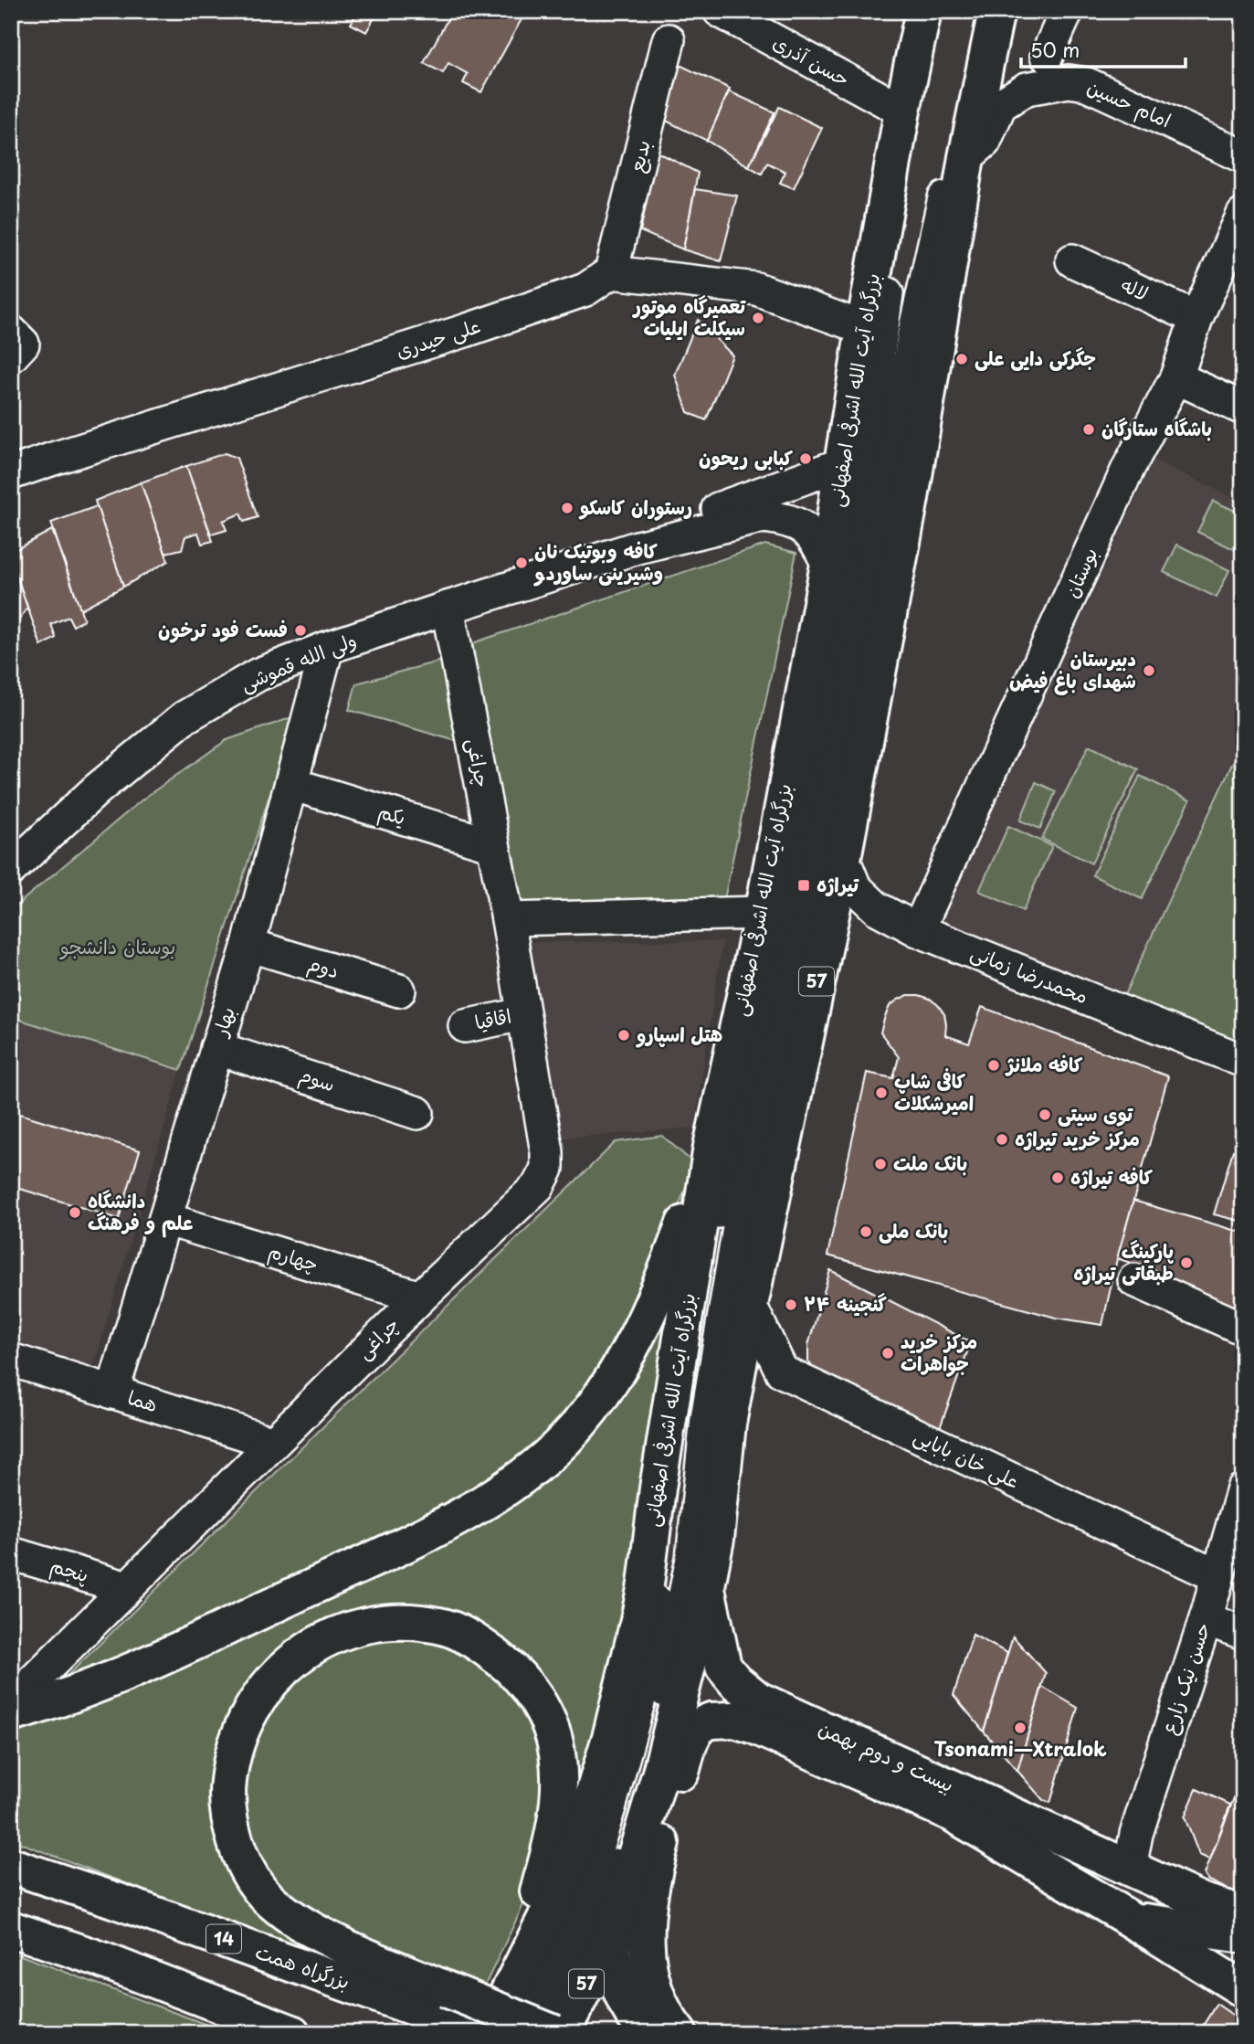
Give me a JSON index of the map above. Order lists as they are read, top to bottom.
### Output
{
  "streets": {
    "main road": [
      "بزرگراه آیت الله اشرفی اصفهانی",
      "57",
      "بیست و دوم بهمن",
      "14",
      "بزرگراه همت"
    ],
    "street": [
      "حسن آذری",
      "امام حسین",
      "بدیع",
      "لاله",
      "علی حیدری",
      "بوستان",
      "ولی الله قموشی",
      "چراغی",
      "یکم",
      "دوم",
      "محمدرضا زمانی",
      "اقاقیا",
      "بهار",
      "سوم",
      "چهارم",
      "هما",
      "علی خان بابایی",
      "پنجم",
      "حسن نیک زارع"
    ]
  },
  "crossings": [
    ["حسن آذری", "بزرگراه آیت الله اشرفی اصفهانی"],
    ["امام حسین", "57"],
    ["بدیع", "علی حیدری"],
    ["لاله", "بوستان"],
    ["بزرگراه آیت الله اشرفی اصفهانی", "ولی الله قموشی"],
    ["بزرگراه آیت الله اشرفی اصفهانی", "بزرگراه همت"],
    ["بوستان", "محمدرضا زمانی"],
    ["ولی الله قموشی", "چراغی"],
    ["ولی الله قموشی", "بهار"],
    ["چراغی", "یکم"],
    ["چراغی", "اقاقیا"],
    ["چراغی", "چهارم"],
    ["چراغی", "هما"],
    ["چراغی", "پنجم"],
    ["یکم", "بهار"],
    ["دوم", "بهار"],
    ["محمدرضا زمانی", "57"],
    ["57", "علی خان بابایی"],
    ["57", "بیست و دوم بهمن"],
    ["بهار", "سوم"],
    ["بهار", "چهارم"],
    ["بهار", "هما"],
    ["علی خان بابایی", "حسن نیک زارع"],
    ["حسن نیک زارع", "بیست و دوم بهمن"]
  ],
  "parks": ["بوستان دانشجو"],
  "places": {
    "other": [
      "تعمیرگاه موتور سیکلت ایلیات",
      "جگرکی دایی علی",
      "باشگاه ستارگان",
      "کبابی ریحون",
      "رستوران کاسکو",
      "کافه وبوتیک نان وشیرینی ساوردو",
      "فست فود ترخون",
      "دبیرستان شهدای باغ فیض",
      "هتل اسپارو",
      "کافه ملانژ",
      "کافی شاپ امیرشکلات",
      "توی سیتی",
      "مرکز خرید تیراژه",
      "بانک ملت",
      "کافه تیراژه",
      "دانشگاه علم و فرهنگ",
      "بانک ملی",
      "پارکینگ طبقاتی تیراژه",
      "گنجینه ۲۴",
      "مرکز خرید جواهرات",
      "Tsonami—Xtralok"
    ],
    "transit": ["تیراژه"]
  },
  "scale_bar": "50 m"
}
